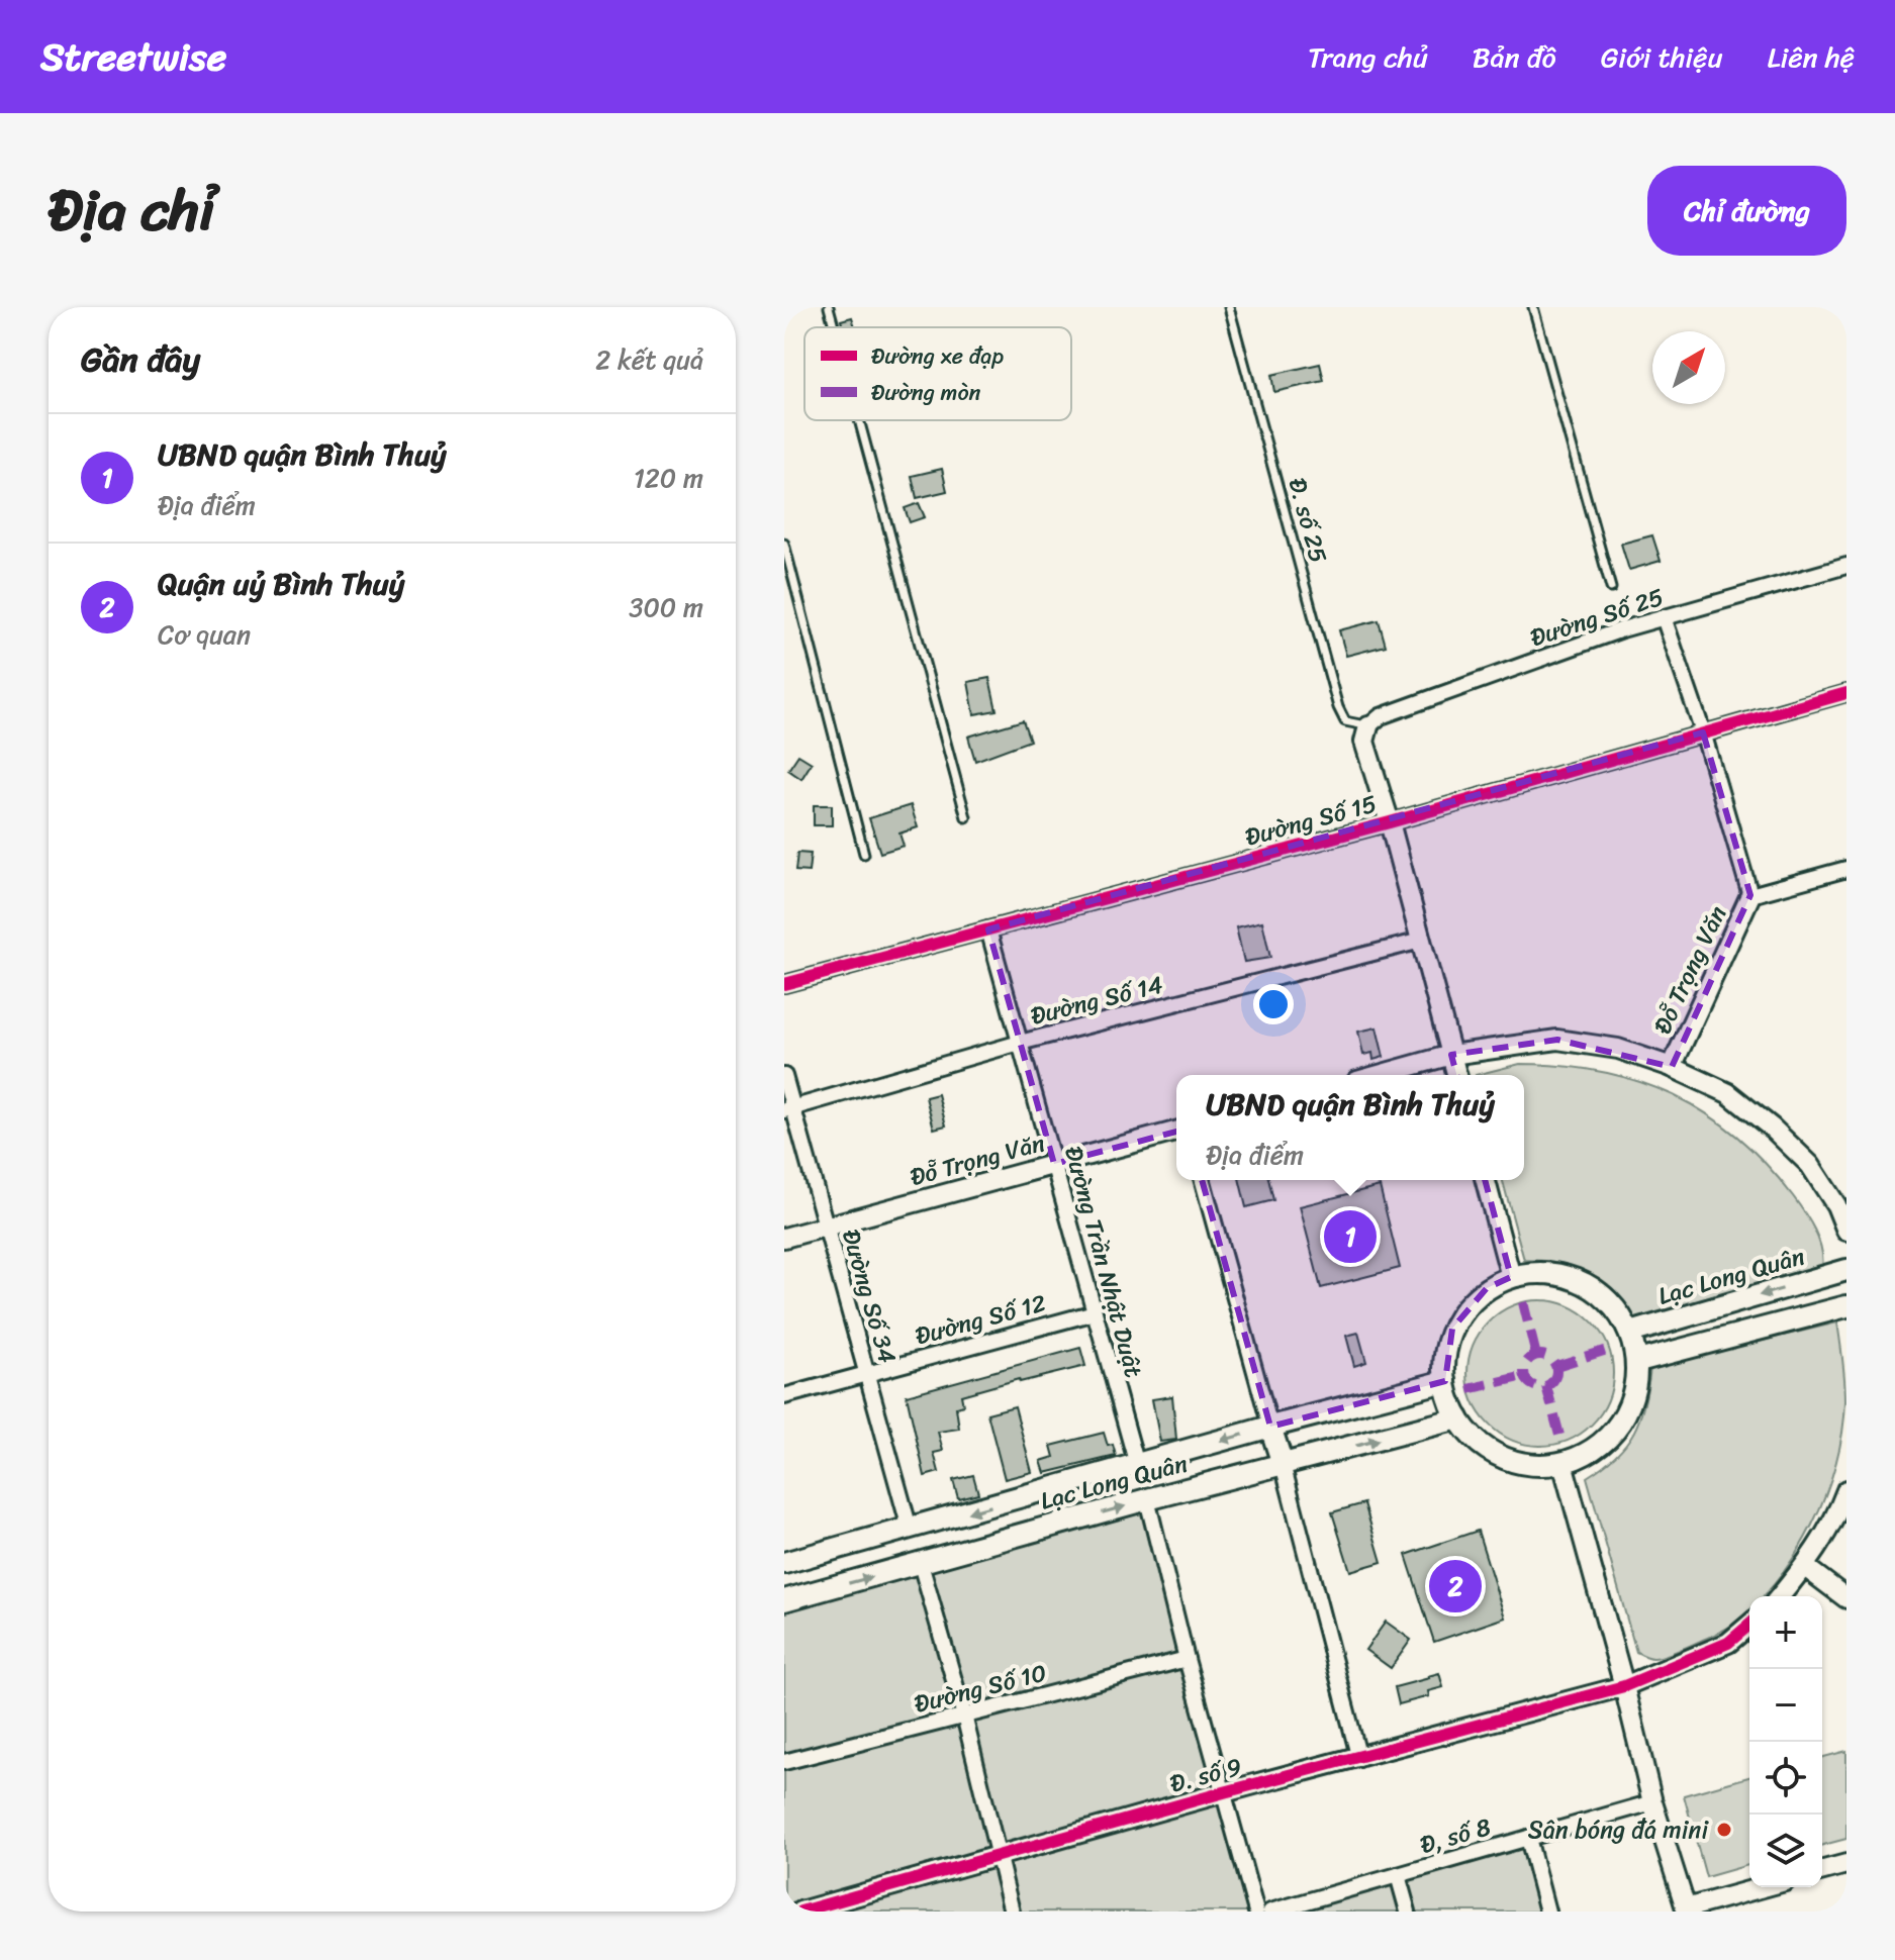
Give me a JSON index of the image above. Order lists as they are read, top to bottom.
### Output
{
  "streets": {
    "main road": ["Lạc Long Quân"],
    "street": [
      "Đường Số 25",
      "Đường Số 15",
      "Đỗ Trọng Văn",
      "Đường Số 14",
      "Đường Trần Nhật Duật",
      "Đường Số 34",
      "Đường Số 12",
      "Đường Số 10",
      "Đ. số 9",
      "Đ, số 8"
    ],
    "lane": ["Đ. số 25"]
  },
  "crossings": [
    ["Đ. số 25", "Đường Số 25"],
    ["Đường Số 15", "Đường Trần Nhật Duật"],
    ["Đỗ Trọng Văn", "Đường Trần Nhật Duật"],
    ["Đỗ Trọng Văn", "Đường Số 34"],
    ["Đường Số 14", "Đường Trần Nhật Duật"],
    ["Đường Số 14", "Đường Số 34"],
    ["Đường Trần Nhật Duật", "Lạc Long Quân"],
    ["Đường Trần Nhật Duật", "Đường Số 12"],
    ["Lạc Long Quân", "Đường Số 34"],
    ["Đường Số 34", "Đường Số 12"]
  ],
  "places": ["Sân bóng đá mini"],
  "legend": ["Đường xe đạp", "Đường mòn"],
  "north": "top right",
  "page": {
    "header": "Streetwise",
    "nav": [
      "Trang chủ",
      "Bản đồ",
      "Giới thiệu",
      "Liên hệ"
    ],
    "title": "Địa chỉ",
    "buttons": "Chỉ đường",
    "heading": ["Gần đây", "2 kết quả"],
    "list": [
      {
        "mark": "1",
        "name": "UBND quận Bình Thuỷ",
        "note": "Địa điểm",
        "value": "120 m"
      },
      {
        "mark": "2",
        "name": "Quận uỷ Bình Thuỷ",
        "note": "Cơ quan",
        "value": "300 m"
      }
    ],
    "popup": ["UBND quận Bình Thuỷ", "Địa điểm"],
    "pins": ["1", "2"],
    "map_buttons": ["+", "−"]
  }
}
